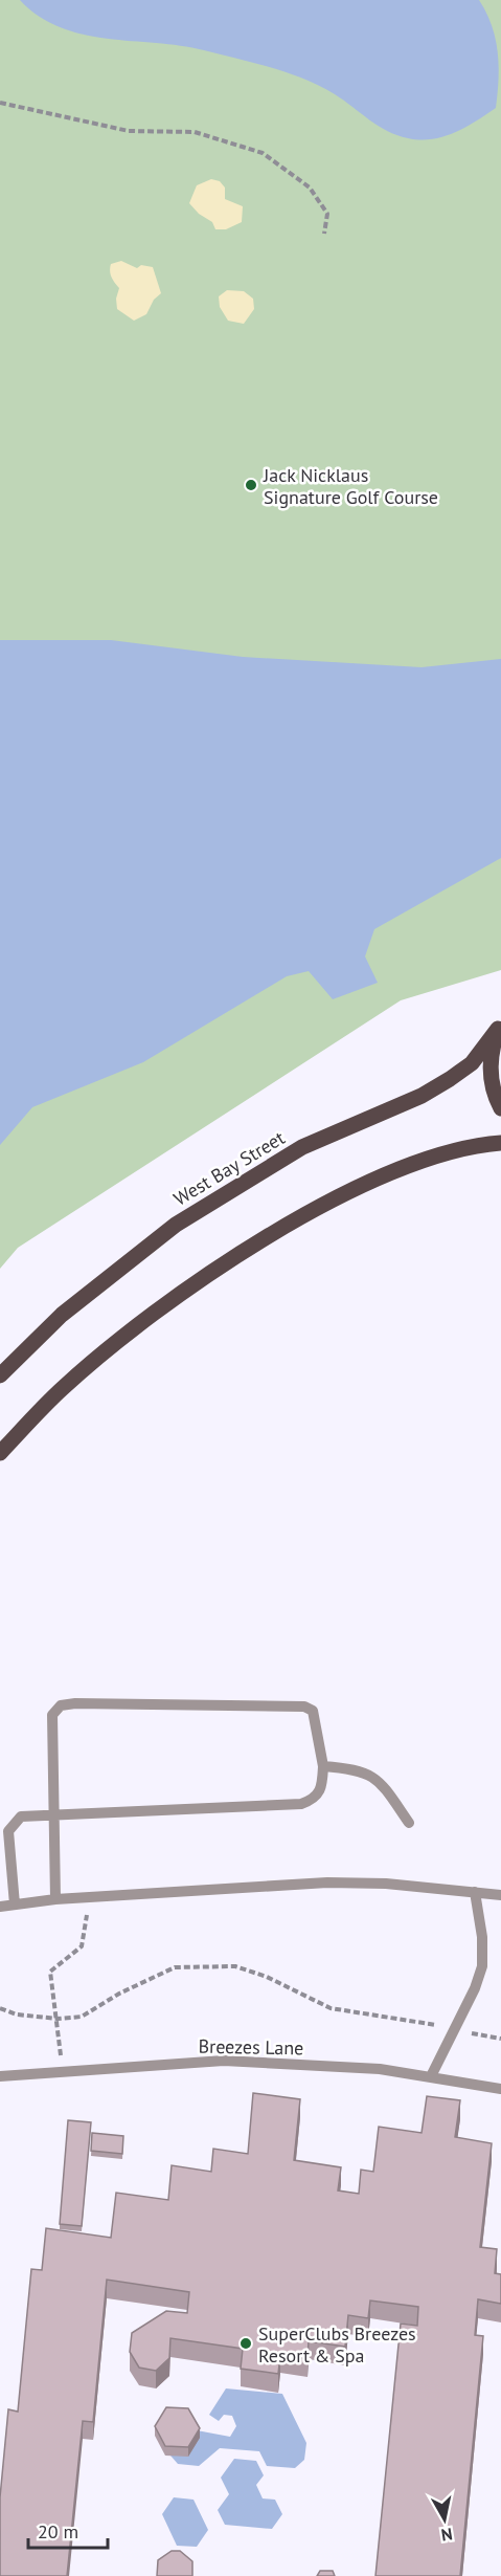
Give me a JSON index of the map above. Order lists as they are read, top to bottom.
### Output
{
  "streets": {
    "main road": ["West Bay Street"],
    "lane": ["Breezes Lane"]
  },
  "places": ["Jack Nicklaus Signature Golf Course", "SuperClubs Breezes Resort & Spa"],
  "scale_bar": "20 m",
  "north": "bottom"
}
